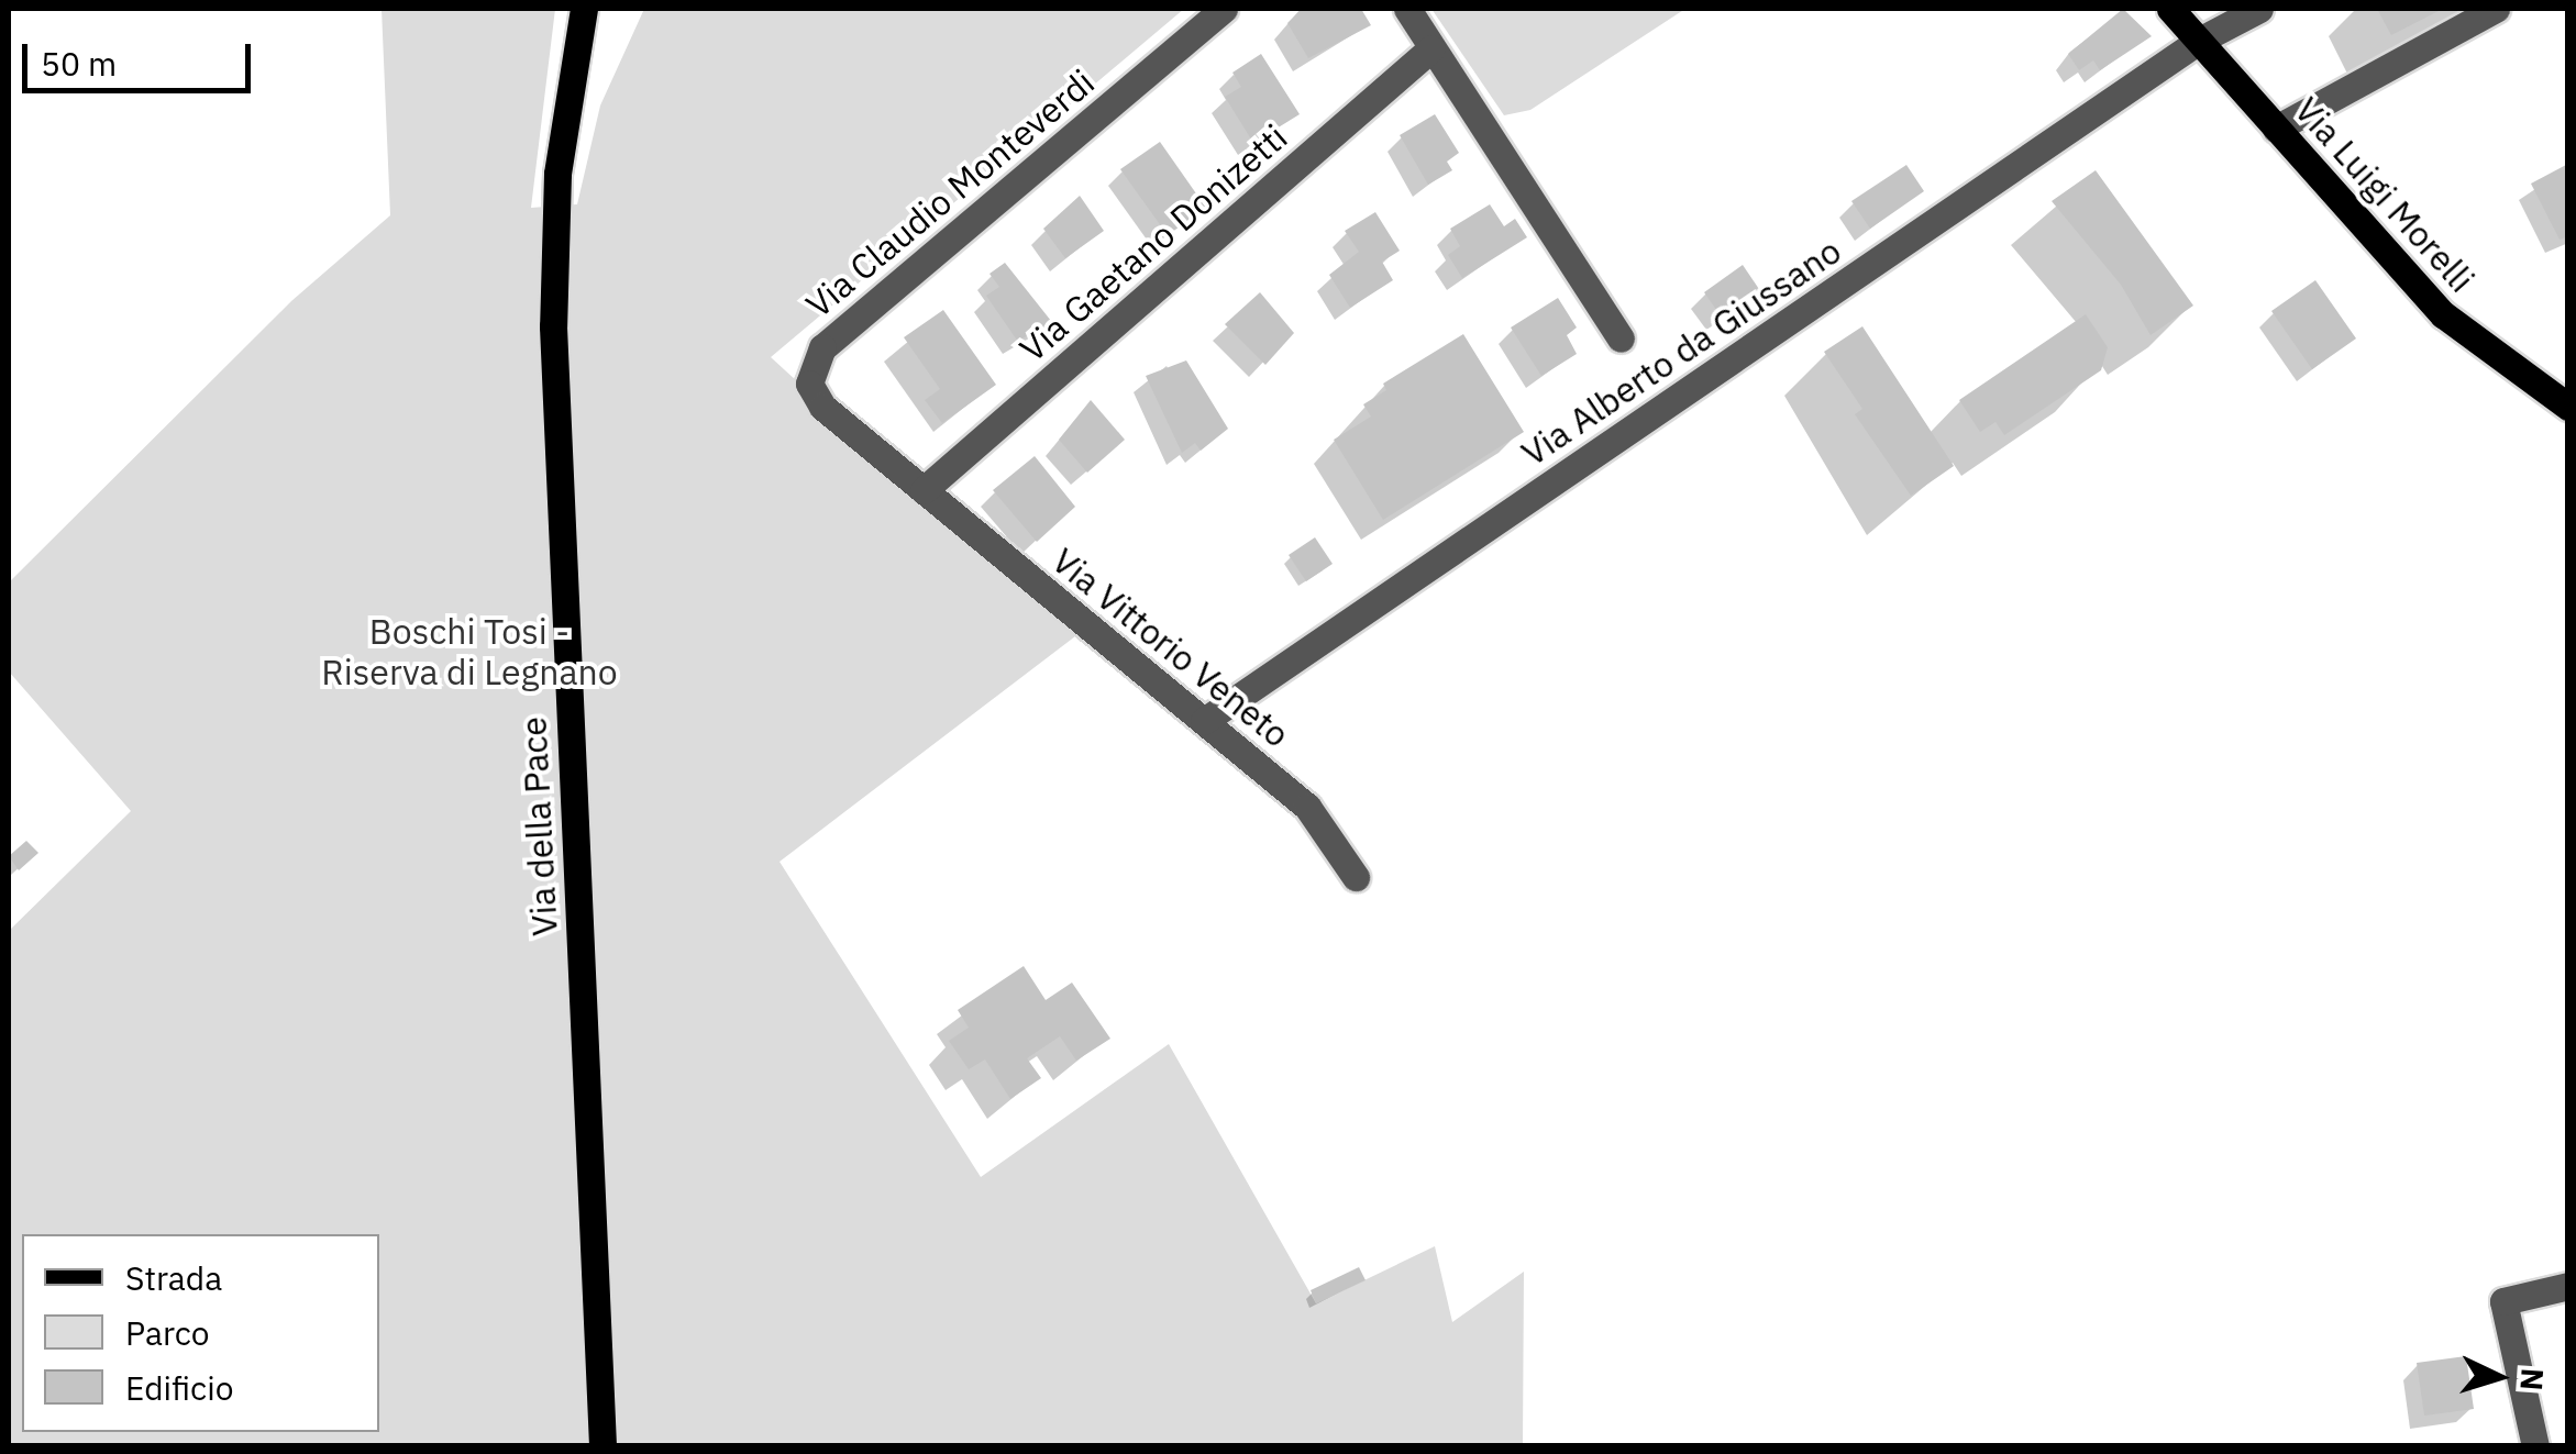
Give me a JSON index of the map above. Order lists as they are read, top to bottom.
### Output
{
  "streets": {
    "main road": ["Via Luigi Morelli", "Via della Pace"],
    "street": [
      "Via Claudio Monteverdi",
      "Via Gaetano Donizetti",
      "Via Alberto da Giussano",
      "Via Vittorio Veneto"
    ]
  },
  "crossings": [
    ["Via Claudio Monteverdi", "Via Gaetano Donizetti"],
    ["Via Claudio Monteverdi", "Via Vittorio Veneto"],
    ["Via Luigi Morelli", "Via Alberto da Giussano"],
    ["Via Gaetano Donizetti", "Via Vittorio Veneto"],
    ["Via Alberto da Giussano", "Via Vittorio Veneto"]
  ],
  "parks": ["Boschi Tosi - Riserva di Legnano"],
  "legend": ["Strada", "Parco", "Edificio"],
  "scale_bar": "50 m",
  "north": "right"
}
